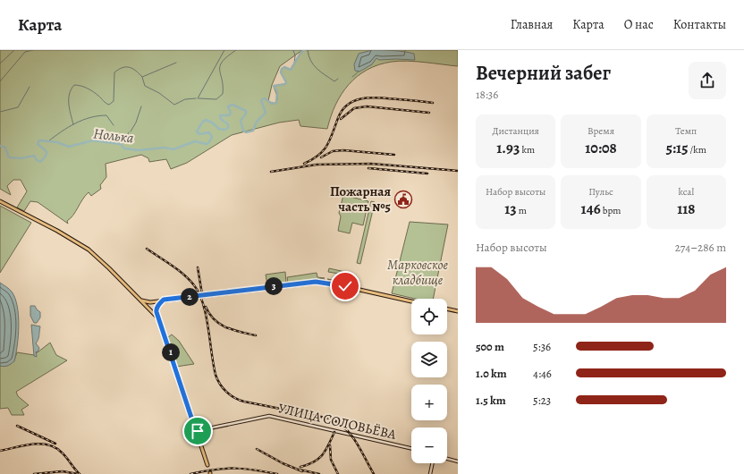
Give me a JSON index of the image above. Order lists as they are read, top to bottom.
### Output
{
  "streets": {
    "street": ["УЛИЦА СОЛОВЬЁВА"]
  },
  "water": ["Нолька"],
  "parks": ["Марковское кладбище"],
  "places": {
    "public building": ["Пожарная часть №5"]
  },
  "page": {
    "header": "Карта",
    "nav": [
      "Главная",
      "Карта",
      "О нас",
      "Контакты"
    ],
    "heading": ["Вечерний забег", "18:36"],
    "stats": [
      ["Дистанция", "1.93 km"],
      ["Время", "10:08"],
      ["Темп", "5:15 /km"],
      ["Набор высоты", "13 m"],
      ["Пульс", "146 bpm"],
      ["kcal", "118"]
    ],
    "chart": ["Набор высоты", "274–286 m"],
    "pins": ["3", "2", "1"],
    "map_buttons": ["+", "−"],
    "list": [
      {
        "name": "500 m",
        "note": "5:36"
      },
      {
        "name": "1.0 km",
        "note": "4:46"
      },
      {
        "name": "1.5 km",
        "note": "5:23"
      }
    ]
  }
}
